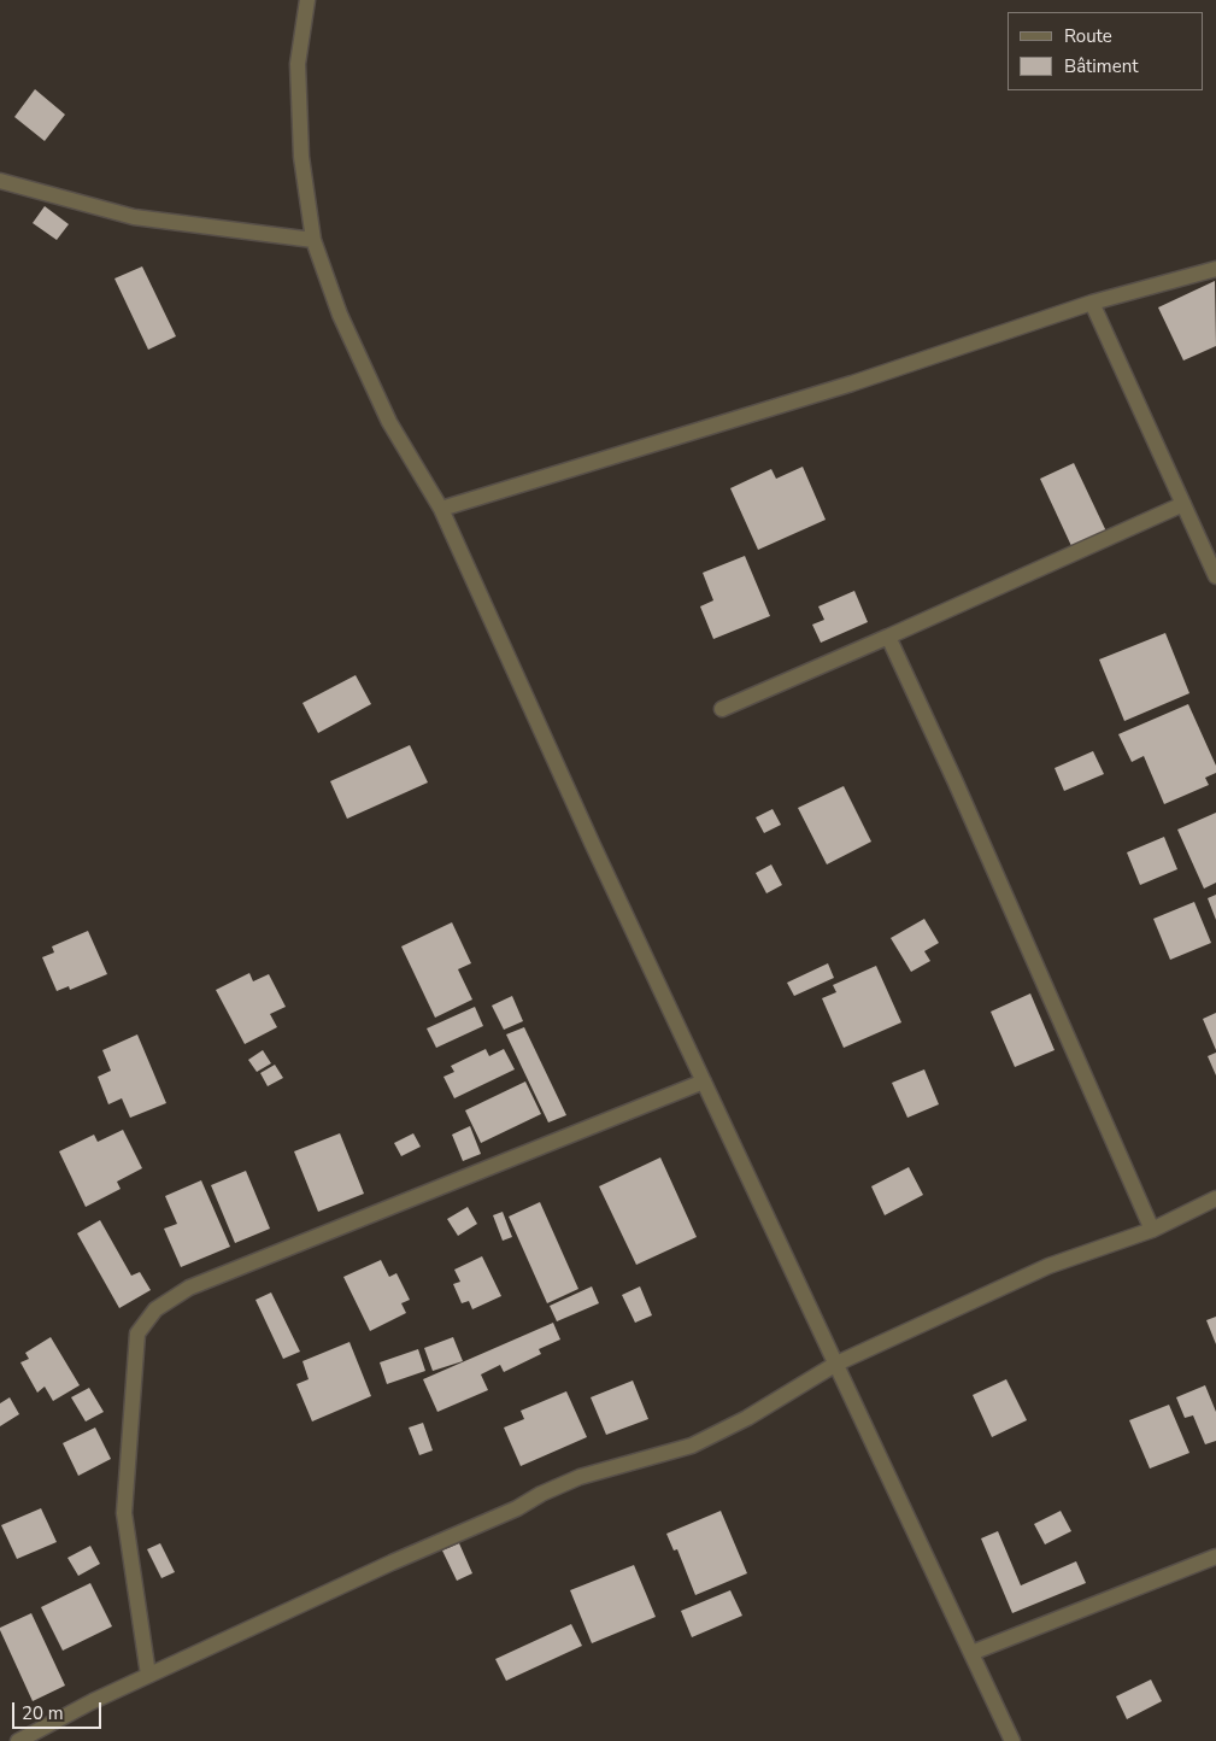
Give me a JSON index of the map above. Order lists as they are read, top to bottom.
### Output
{
  "legend": ["Route", "Bâtiment"],
  "scale_bar": "20 m"
}
